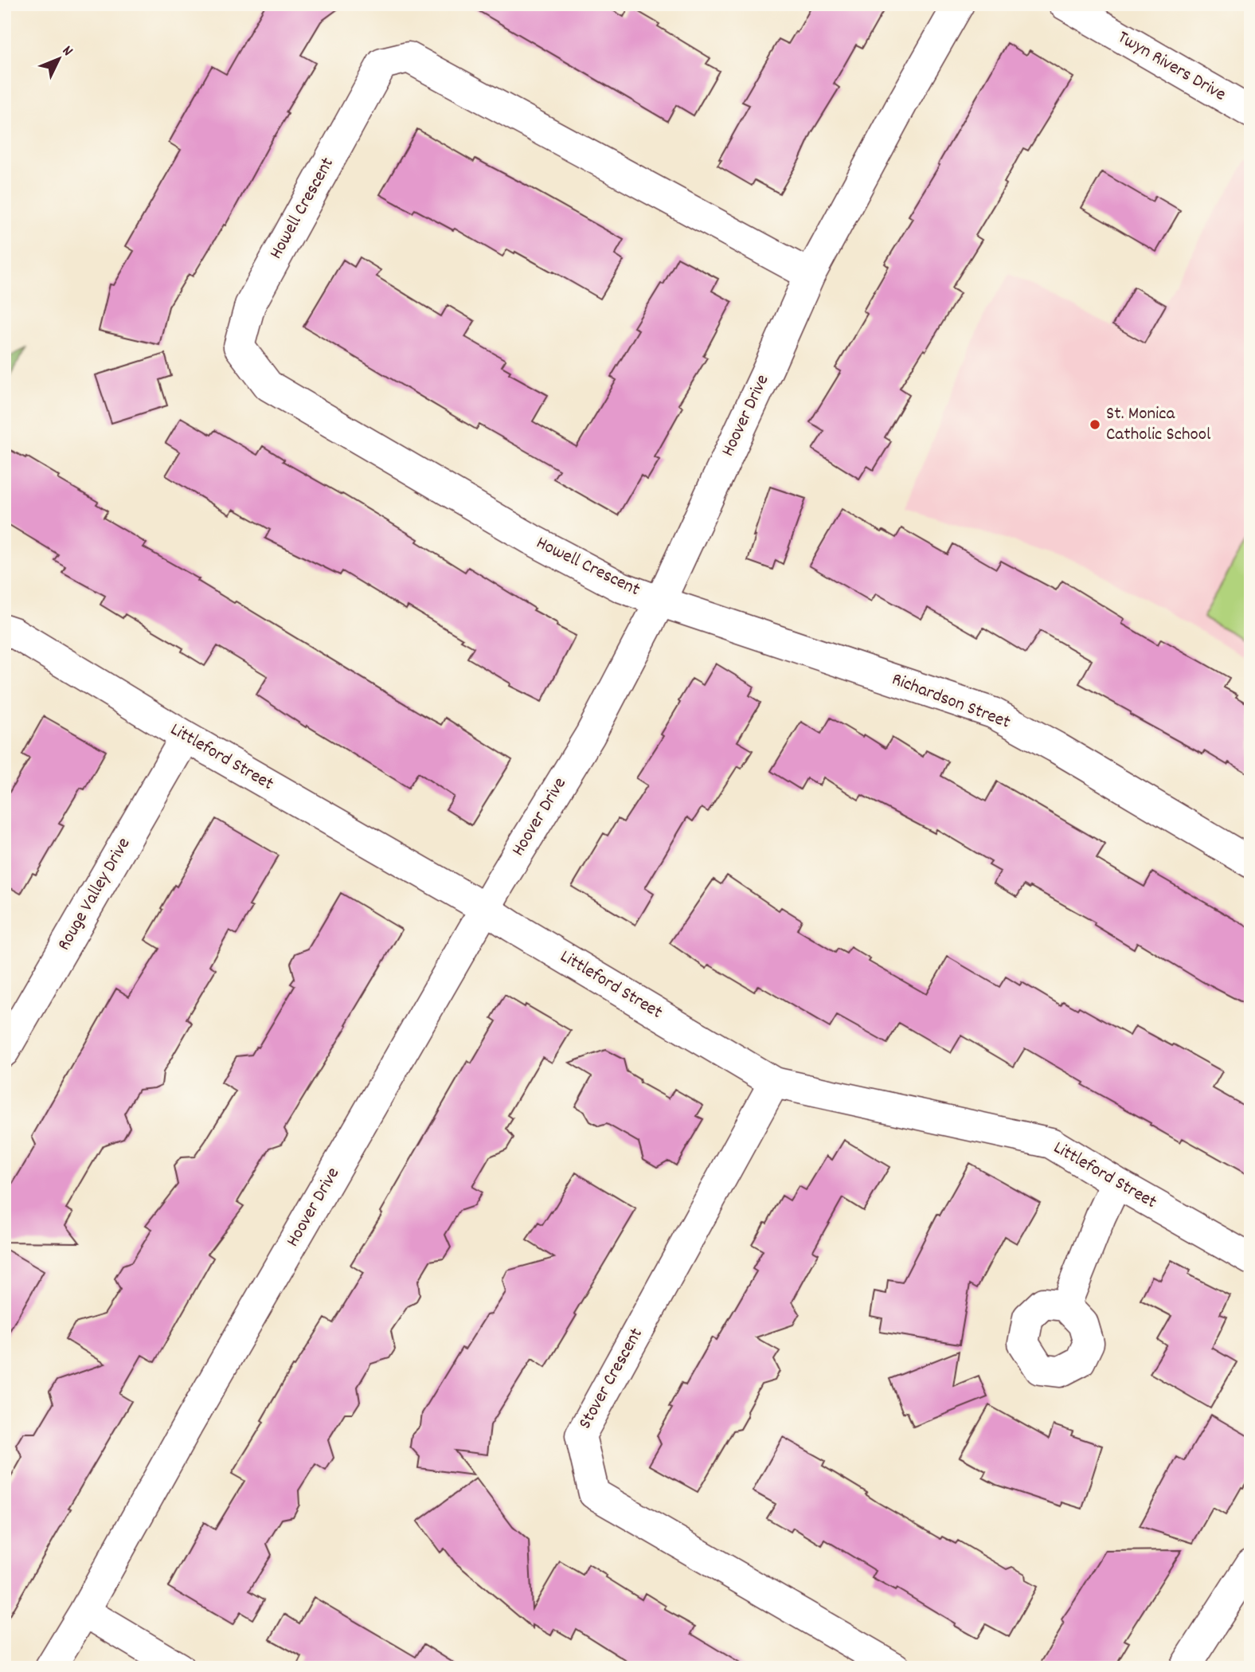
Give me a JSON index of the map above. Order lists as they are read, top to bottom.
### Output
{
  "streets": {
    "street": [
      "Twyn Rivers Drive",
      "Howell Crescent",
      "Hoover Drive",
      "Richardson Street",
      "Littleford Street",
      "Rouge Valley Drive",
      "Stover Crescent"
    ]
  },
  "crossings": [
    ["Howell Crescent", "Hoover Drive"],
    ["Howell Crescent", "Richardson Street"],
    ["Hoover Drive", "Richardson Street"],
    ["Hoover Drive", "Littleford Street"],
    ["Littleford Street", "Rouge Valley Drive"],
    ["Littleford Street", "Stover Crescent"]
  ],
  "places": ["St. Monica Catholic School"],
  "north": "top right"
}
